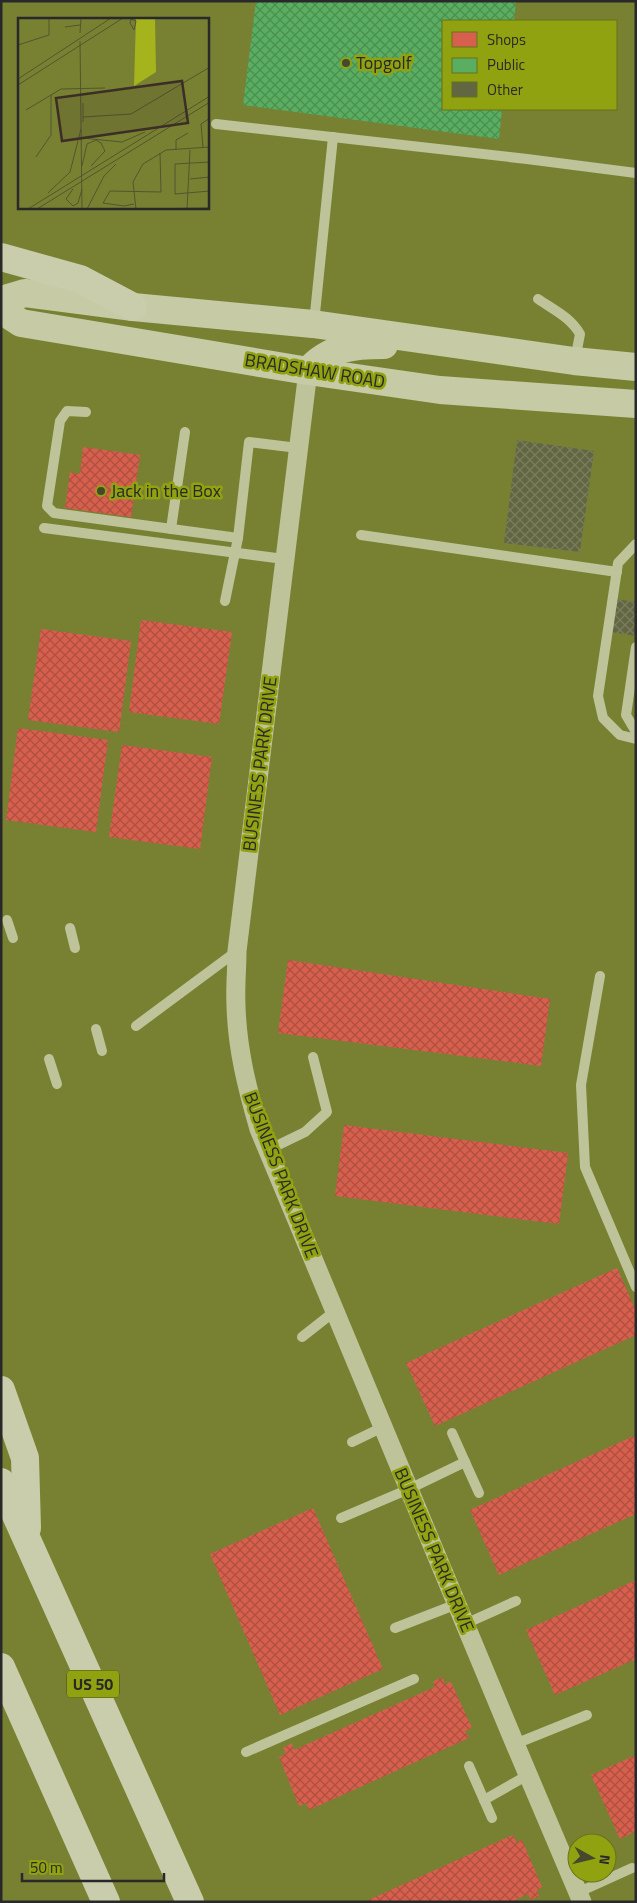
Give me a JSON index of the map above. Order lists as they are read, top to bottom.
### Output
{
  "streets": {
    "highway": ["US 50"],
    "main road": ["BRADSHAW ROAD"],
    "street": ["BUSINESS PARK DRIVE"]
  },
  "crossings": [
    ["BRADSHAW ROAD", "BUSINESS PARK DRIVE"]
  ],
  "places": ["Topgolf", "Jack in the Box"],
  "legend": ["Shops", "Public", "Other"],
  "scale_bar": "50 m",
  "north": "right"
}
